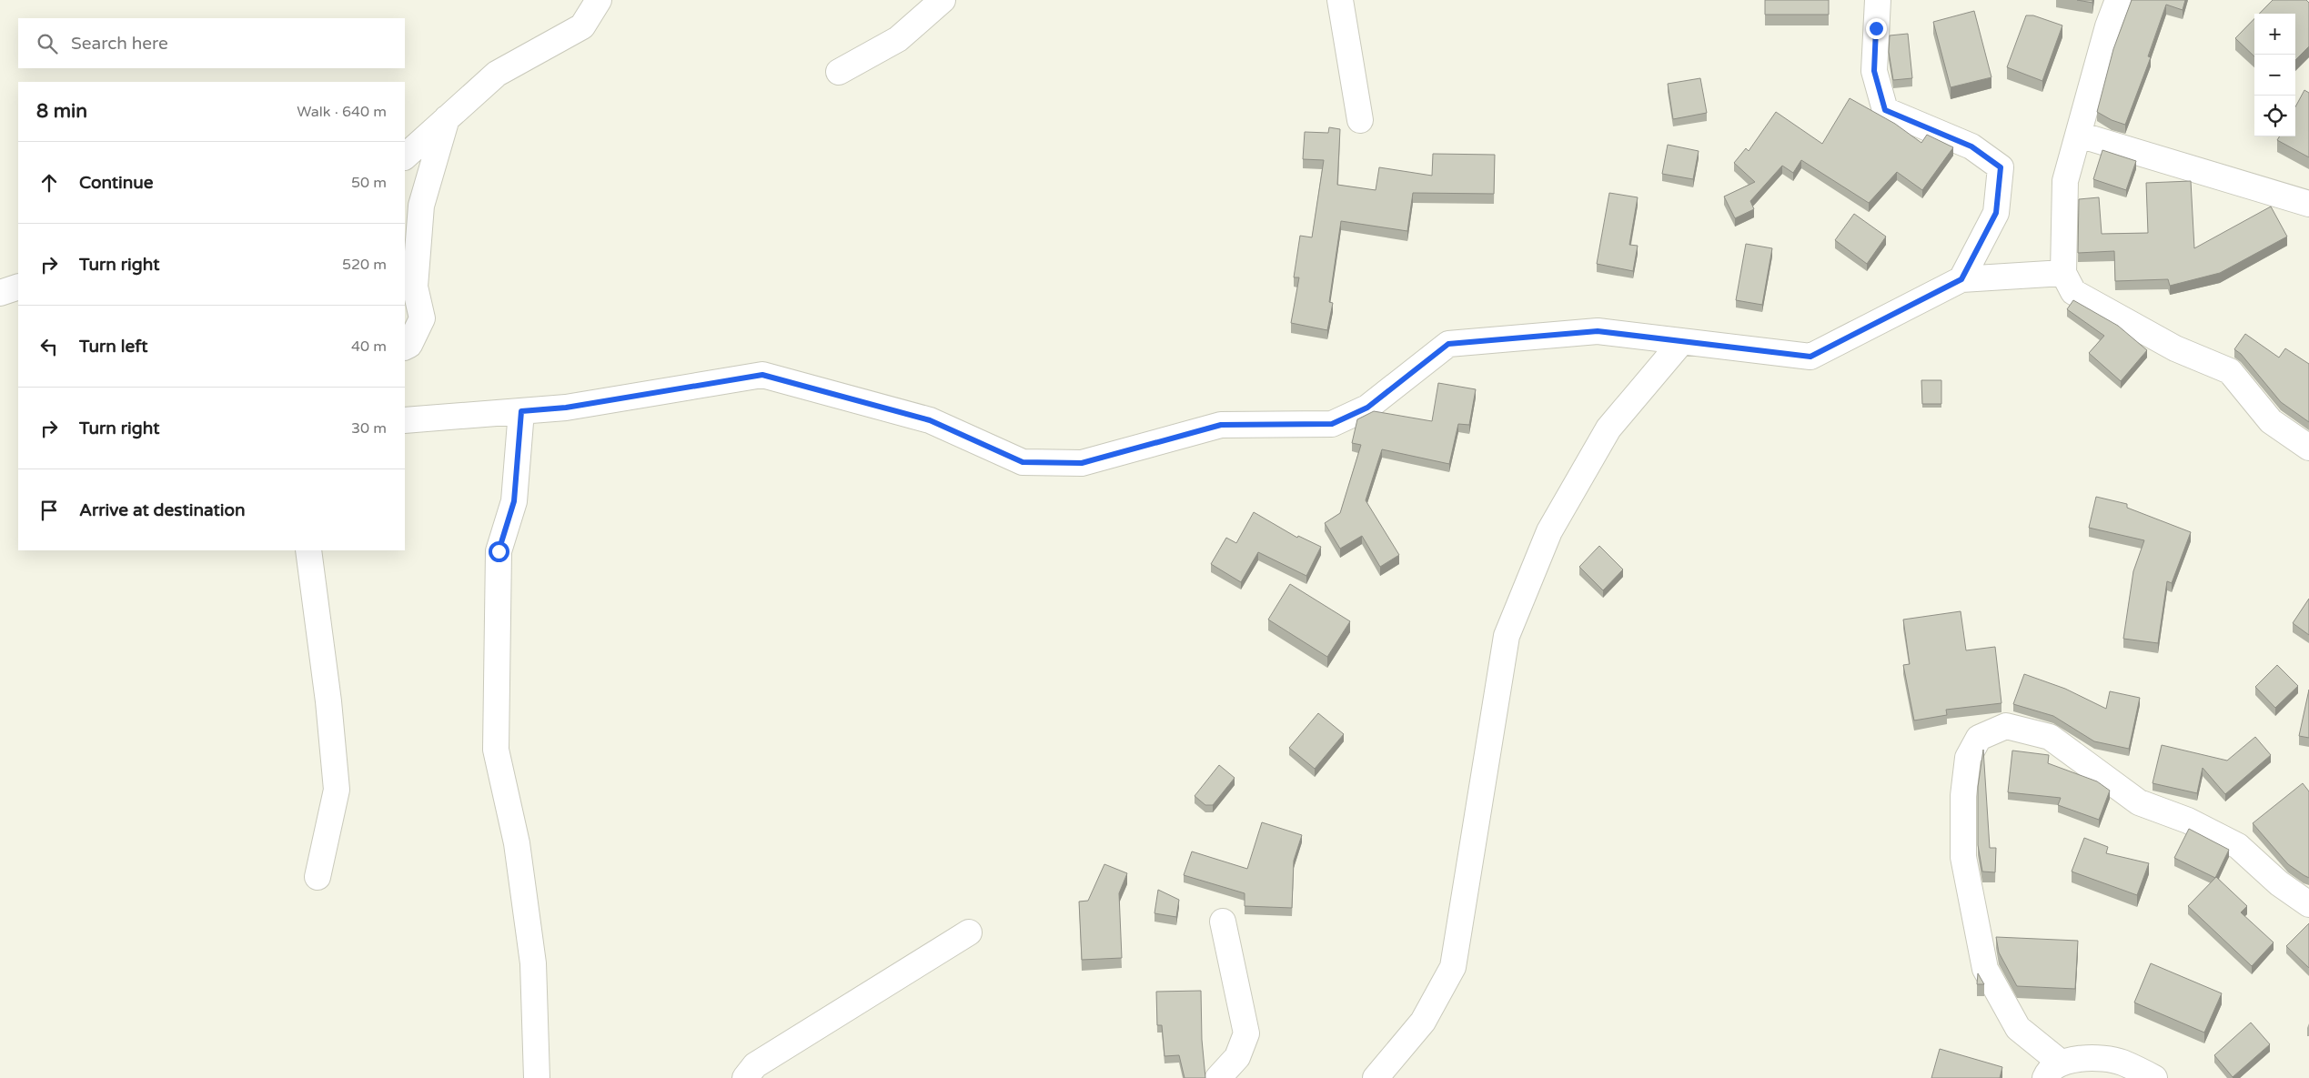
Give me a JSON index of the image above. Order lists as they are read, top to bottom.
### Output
{
  "page": {
    "map_buttons": ["+", "−"],
    "search": "Search here",
    "heading": ["8 min", "Walk · 640 m"],
    "list": [
      ["Continue", "50 m"],
      ["Turn right", "520 m"],
      ["Turn left", "40 m"],
      ["Turn right", "30 m"],
      "Arrive at destination"
    ]
  }
}
